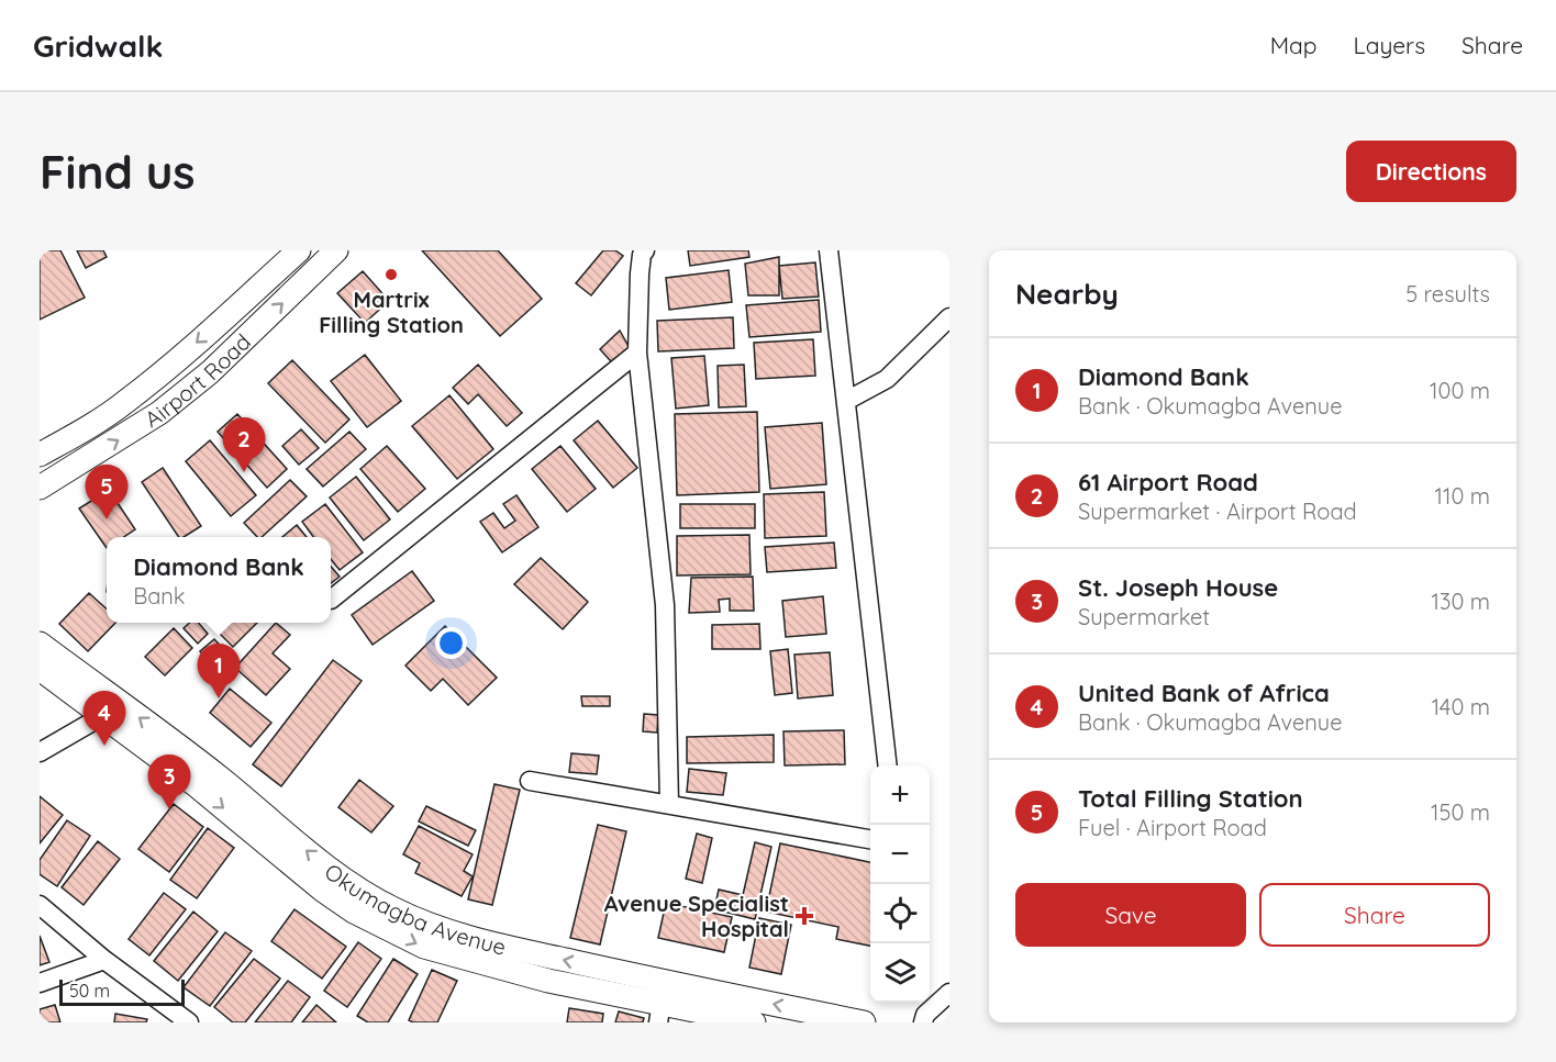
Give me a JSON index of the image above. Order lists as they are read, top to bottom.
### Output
{
  "streets": {
    "main road": ["Airport Road", "Okumagba Avenue"]
  },
  "places": {
    "other": ["Martrix Filling Station"],
    "health": ["Avenue Specialist Hospital"]
  },
  "scale_bar": "50 m",
  "page": {
    "header": "Gridwalk",
    "nav": ["Map", "Layers", "Share"],
    "buttons": [
      "Directions",
      ["Save", "Share"]
    ],
    "title": "Find us",
    "heading": ["Nearby", "5 results"],
    "list": [
      {
        "mark": "1",
        "name": "Diamond Bank",
        "note": "Bank · Okumagba Avenue",
        "value": "100 m"
      },
      {
        "mark": "2",
        "name": "61 Airport Road",
        "note": "Supermarket · Airport Road",
        "value": "110 m"
      },
      {
        "mark": "3",
        "name": "St. Joseph House",
        "note": "Supermarket",
        "value": "130 m"
      },
      {
        "mark": "4",
        "name": "United Bank of Africa",
        "note": "Bank · Okumagba Avenue",
        "value": "140 m"
      },
      {
        "mark": "5",
        "name": "Total Filling Station",
        "note": "Fuel · Airport Road",
        "value": "150 m"
      }
    ],
    "pins": [
      "2",
      "5",
      "1",
      "4",
      "3"
    ],
    "popup": ["Diamond Bank", "Bank"],
    "map_buttons": ["+", "−"],
    "scale": "50 m"
  }
}
